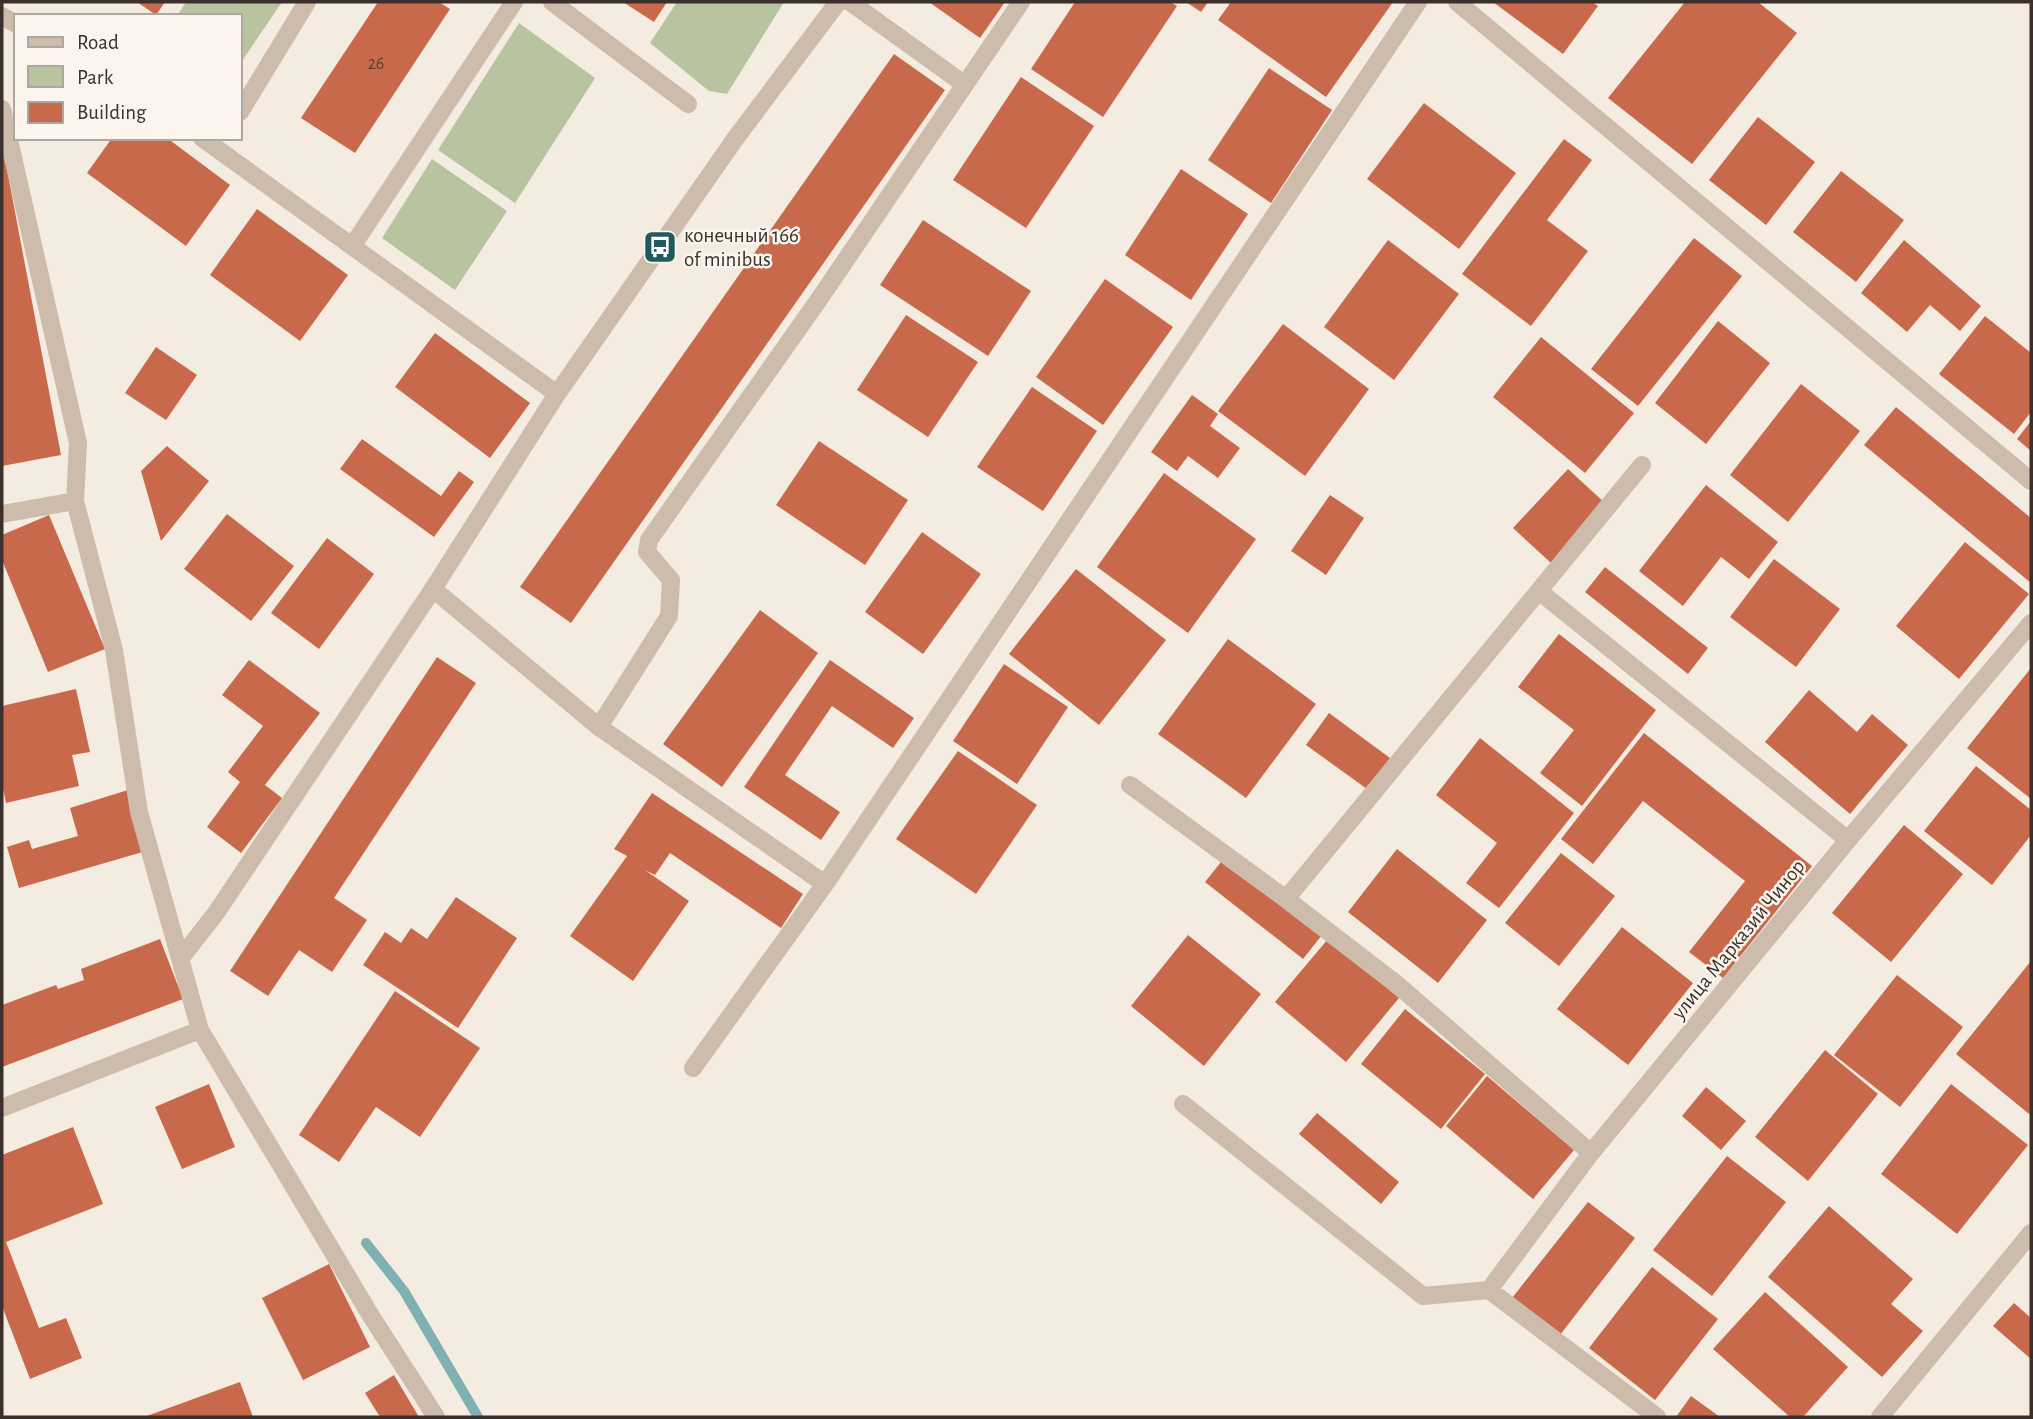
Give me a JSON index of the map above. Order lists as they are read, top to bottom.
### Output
{
  "streets": {
    "street": ["улица Марказий Чинор"]
  },
  "places": {
    "bus stop": ["конечный 166 of minibus"]
  },
  "house_numbers": ["26"],
  "legend": ["Road", "Park", "Building"]
}
